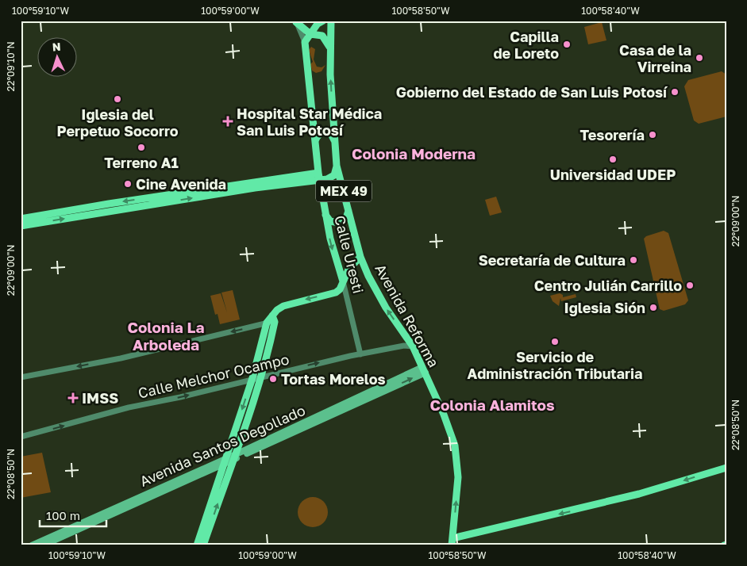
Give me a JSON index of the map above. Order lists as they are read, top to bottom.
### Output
{
  "streets": {
    "main road": [
      "MEX 49",
      "Calle Uresti",
      "Avenida Reforma",
      "Avenida Santos Degollado"
    ],
    "street": ["Calle Melchor Ocampo"]
  },
  "crossings": [
    ["Calle Uresti", "Calle Melchor Ocampo"],
    ["Avenida Reforma", "Calle Melchor Ocampo"],
    ["Avenida Reforma", "Avenida Santos Degollado"]
  ],
  "one_way": ["Avenida Reforma", "Calle Melchor Ocampo"],
  "districts": ["Colonia Moderna", "Colonia La Arboleda", "Colonia Alamitos"],
  "places": {
    "other": [
      "Capilla de Loreto",
      "Casa de la Virreina",
      "Gobierno del Estado de San Luis Potosí",
      "Iglesia del Perpetuo Socorro",
      "Tesorería",
      "Terreno A1",
      "Universidad UDEP",
      "Cine Avenida",
      "Secretaría de Cultura",
      "Centro Julián Carrillo",
      "Iglesia Sión",
      "Servicio de Administración Tributaria",
      "Tortas Morelos"
    ],
    "health": ["Hospital Star Médica San Luis Potosí", "IMSS"]
  },
  "scale_bar": "100 m",
  "north": "top",
  "coordinates": [
    "100°59'10\"W",
    "100°59'00\"W",
    "100°58'50\"W",
    "100°58'40\"W",
    "22°09'10\"N",
    "22°09'00\"N",
    "22°08'50\"N"
  ]
}
